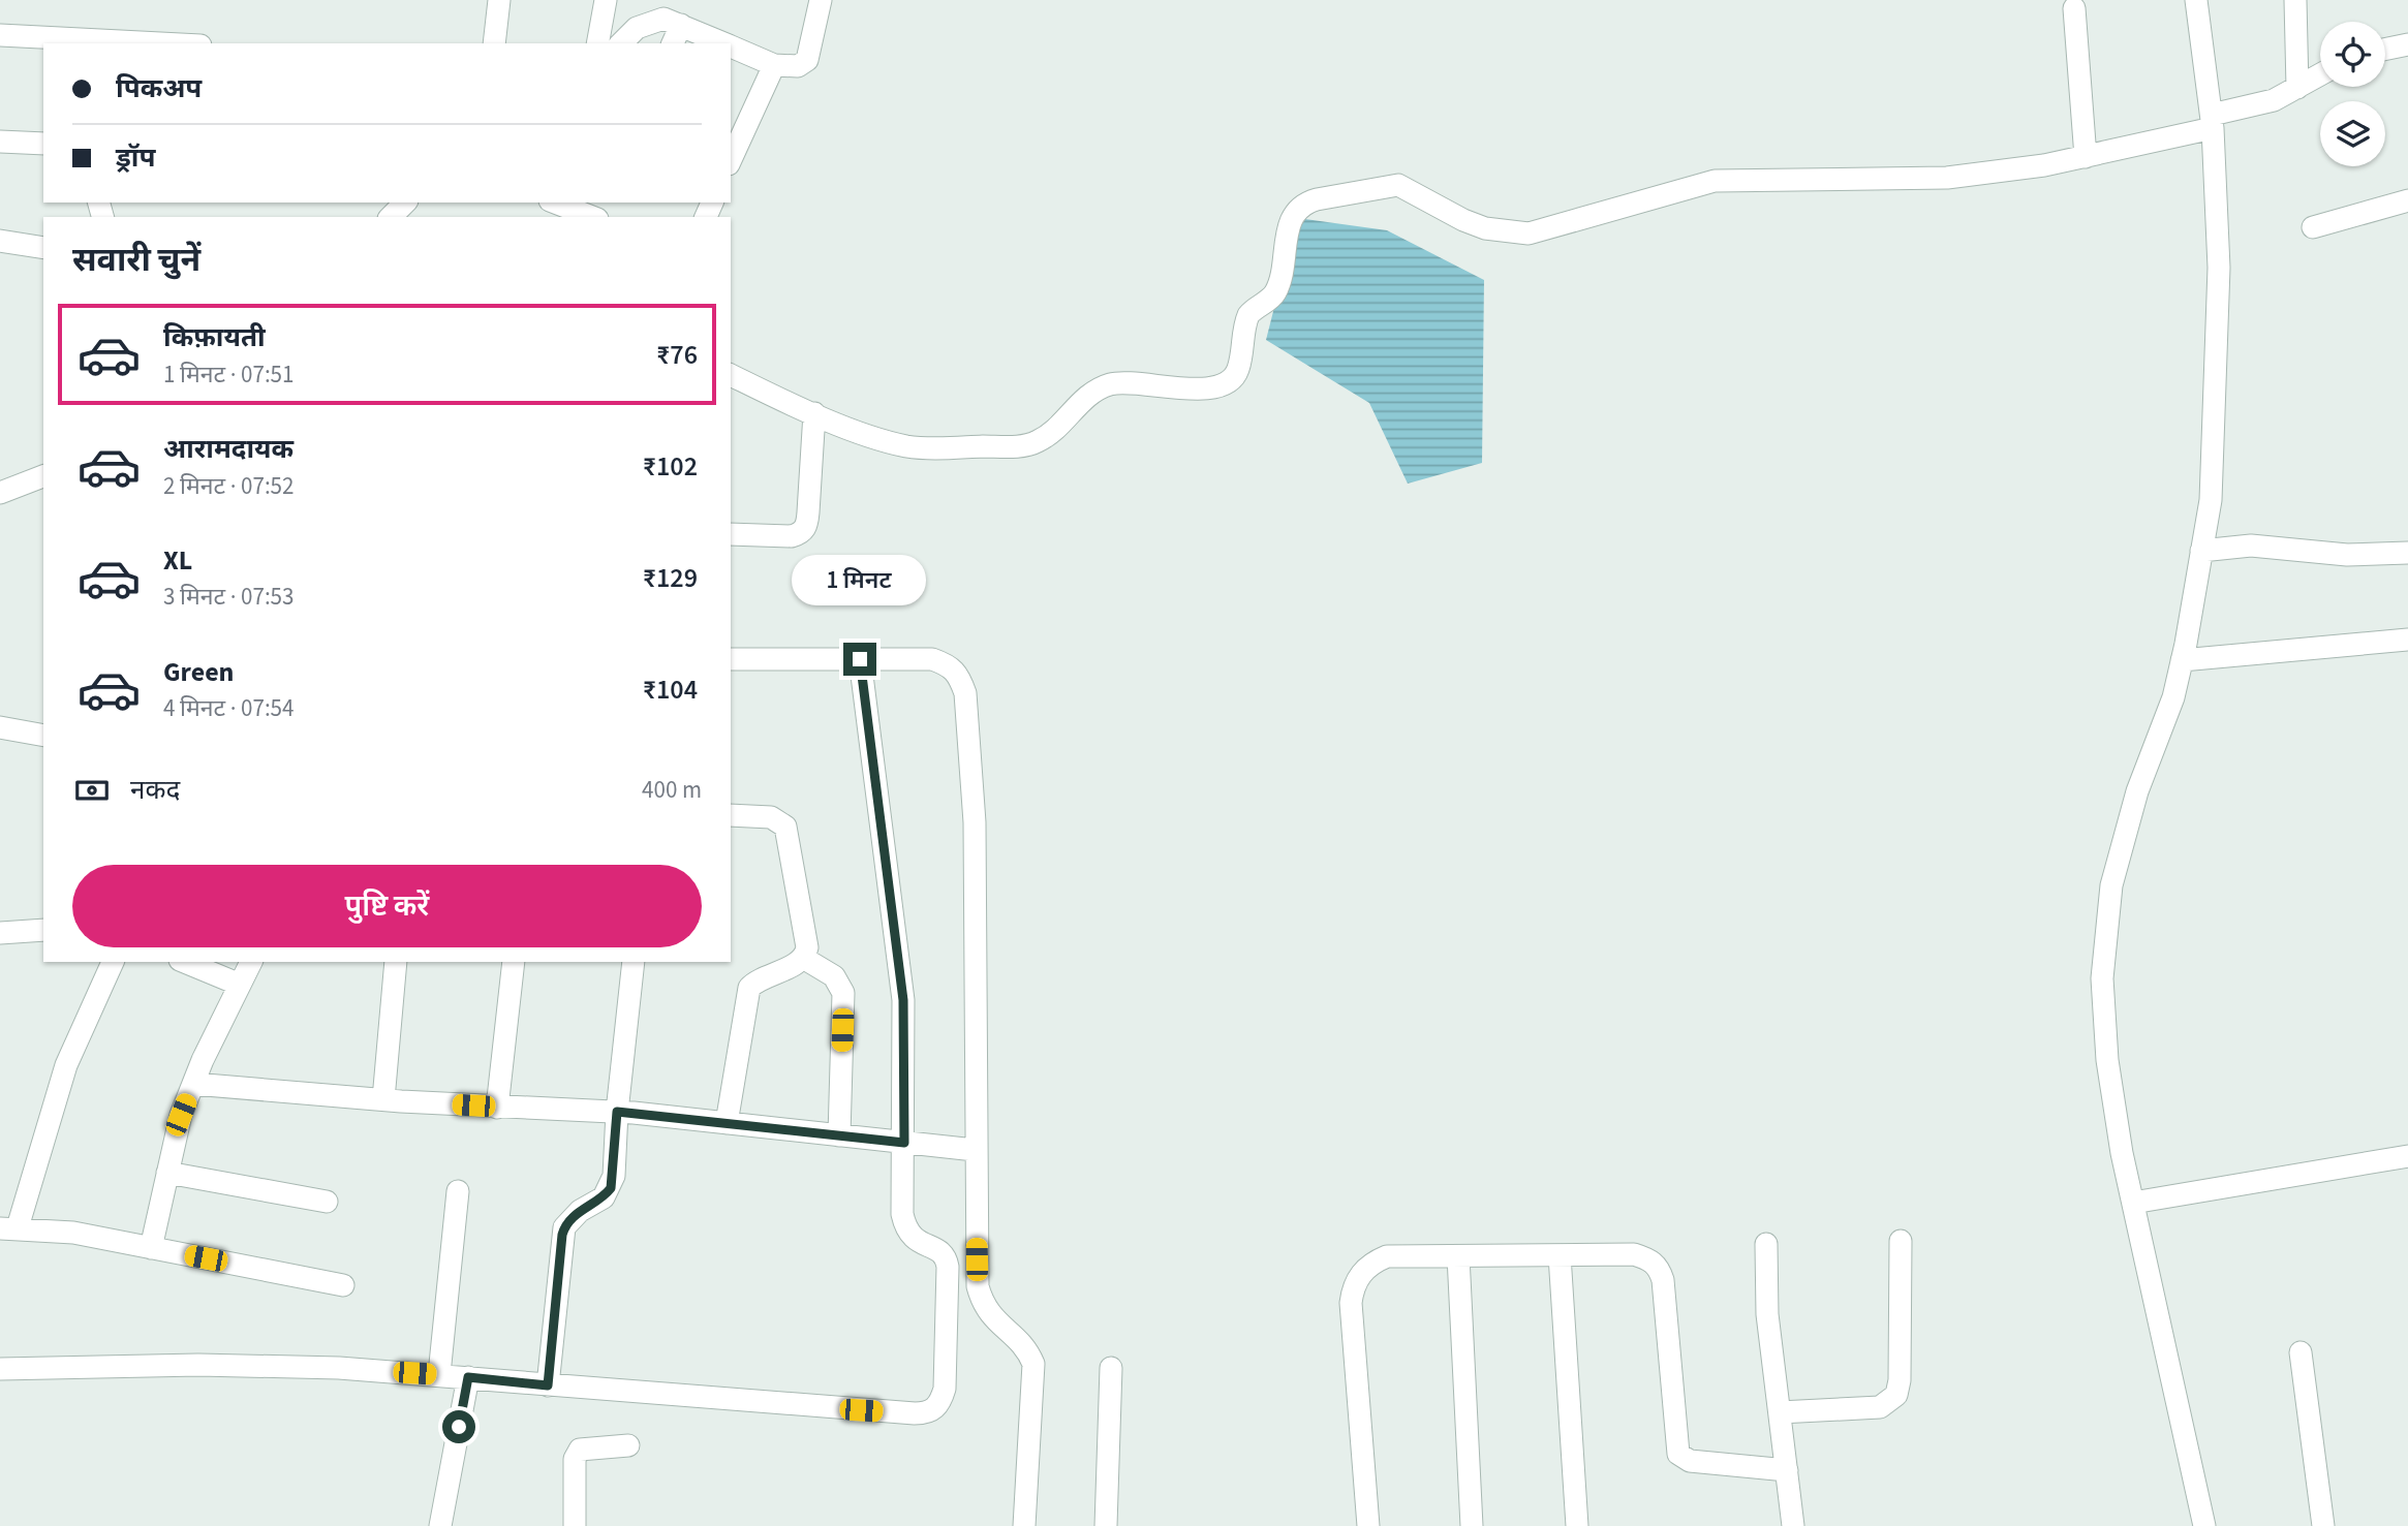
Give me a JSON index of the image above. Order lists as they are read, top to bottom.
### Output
{
  "page": {
    "banner": ["पिकअप", "ड्रॉप"],
    "heading": "सवारी चुनें",
    "list": [
      {
        "name": "किफ़ायती",
        "note": "1 मिनट · 07:51",
        "value": "₹76"
      },
      {
        "name": "आरामदायक",
        "note": "2 मिनट · 07:52",
        "value": "₹102"
      },
      {
        "name": "XL",
        "note": "3 मिनट · 07:53",
        "value": "₹129"
      },
      {
        "name": "Green",
        "note": "4 मिनट · 07:54",
        "value": "₹104"
      }
    ],
    "bubble": "1 मिनट",
    "pay": ["नकद", "400 m"],
    "buttons": "पुष्टि करें"
  }
}
